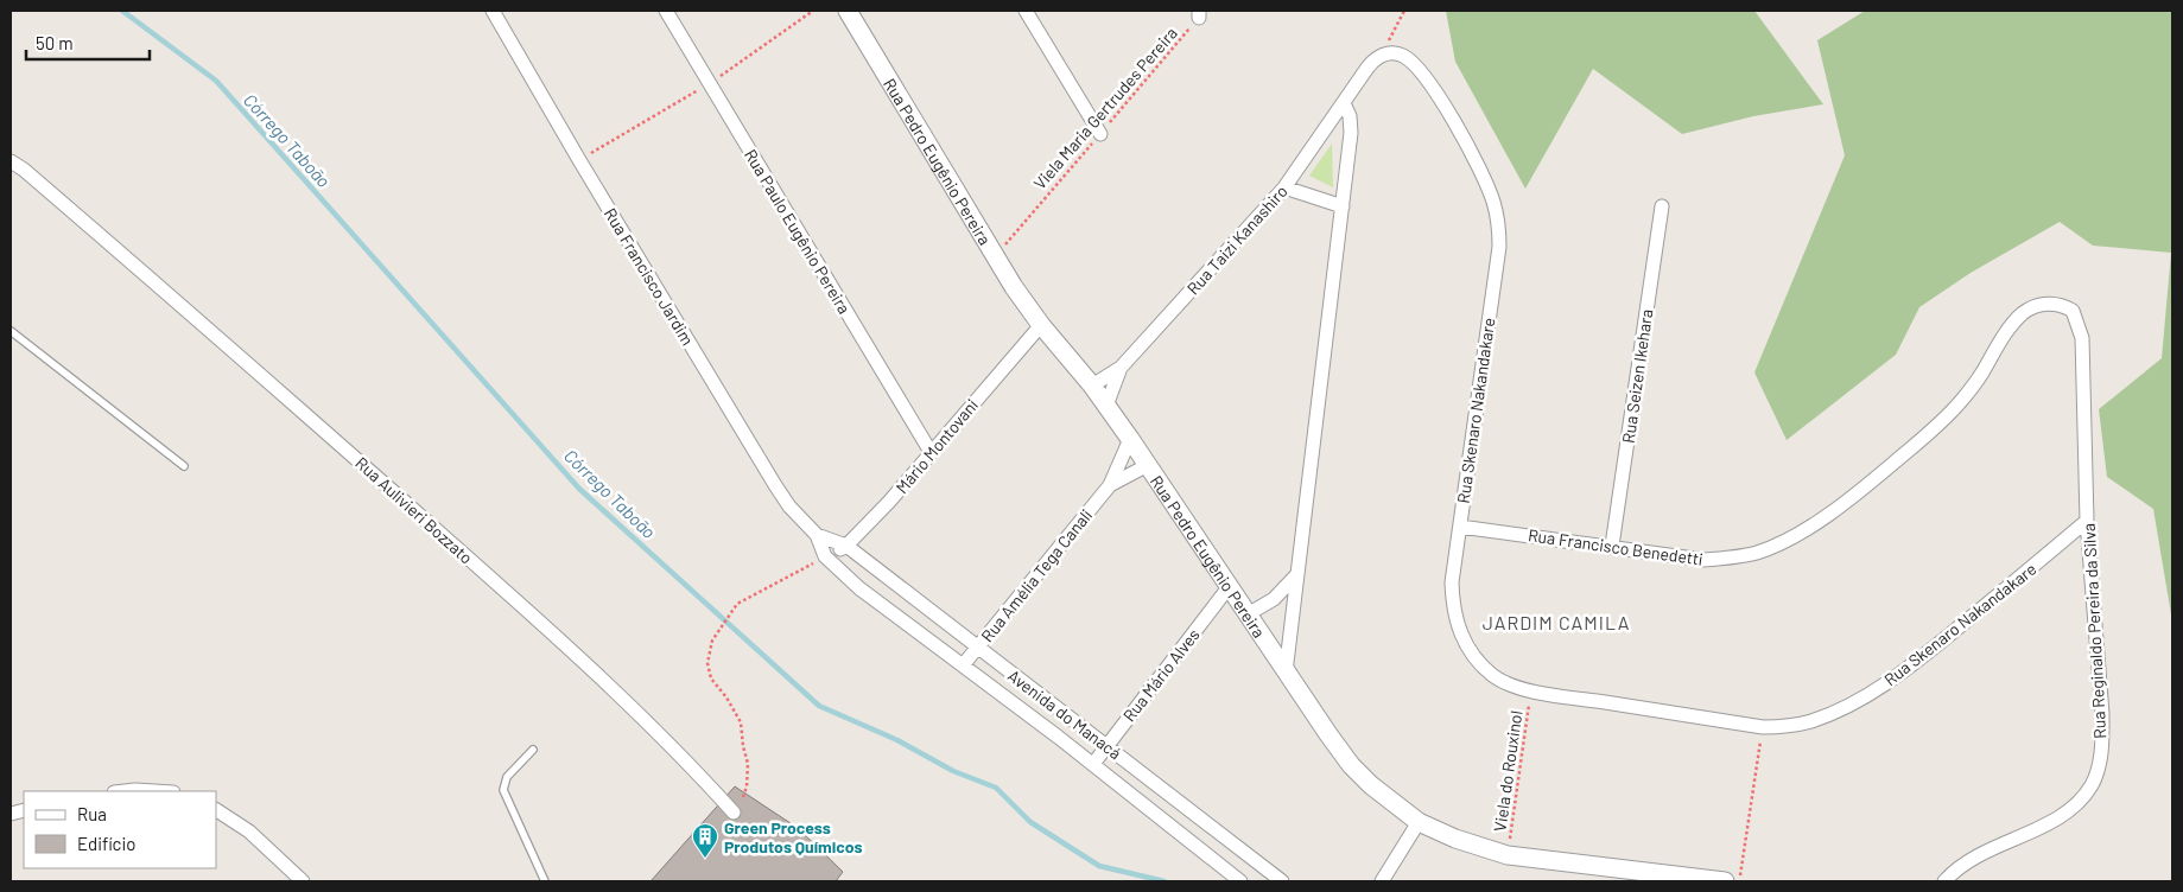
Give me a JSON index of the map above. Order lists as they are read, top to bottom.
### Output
{
  "streets": {
    "street": [
      "Rua Pedro Eugênio Pereira",
      "Rua Paulo Eugênio Pereira",
      "Rua Taizi Kanashiro",
      "Rua Francisco Jardim",
      "Rua Seizen Ikehara",
      "Rua Skenaro Nakandakare",
      "Mário Montovani",
      "Rua Aulivieri Bozzato",
      "Rua Francisco Benedetti",
      "Rua Amélia Tega Canali",
      "Rua Reginaldo Pereira da Silva",
      "Rua Mário Alves",
      "Avenida do Manacá"
    ],
    "path": ["Viela Maria Gertrudes Pereira", "Viela do Rouxinol"]
  },
  "crossings": [
    ["Viela Maria Gertrudes Pereira", "Rua Pedro Eugênio Pereira"],
    ["Rua Pedro Eugênio Pereira", "Rua Taizi Kanashiro"],
    ["Rua Pedro Eugênio Pereira", "Mário Montovani"],
    ["Rua Pedro Eugênio Pereira", "Rua Amélia Tega Canali"],
    ["Rua Pedro Eugênio Pereira", "Rua Mário Alves"],
    ["Rua Pedro Eugênio Pereira", "Viela do Rouxinol"],
    ["Rua Paulo Eugênio Pereira", "Mário Montovani"],
    ["Rua Francisco Jardim", "Mário Montovani"],
    ["Rua Francisco Jardim", "Avenida do Manacá"],
    ["Rua Seizen Ikehara", "Rua Francisco Benedetti"],
    ["Rua Skenaro Nakandakare", "Rua Francisco Benedetti"],
    ["Rua Skenaro Nakandakare", "Rua Reginaldo Pereira da Silva"],
    ["Rua Skenaro Nakandakare", "Viela do Rouxinol"],
    ["Mário Montovani", "Avenida do Manacá"],
    ["Rua Francisco Benedetti", "Rua Reginaldo Pereira da Silva"],
    ["Rua Amélia Tega Canali", "Avenida do Manacá"],
    ["Rua Mário Alves", "Avenida do Manacá"]
  ],
  "districts": ["JARDIM CAMILA"],
  "water": ["Córrego Taboão"],
  "places": {
    "building": ["Green Process Produtos Químicos"]
  },
  "legend": ["Rua", "Edifício"],
  "scale_bar": "50 m"
}
